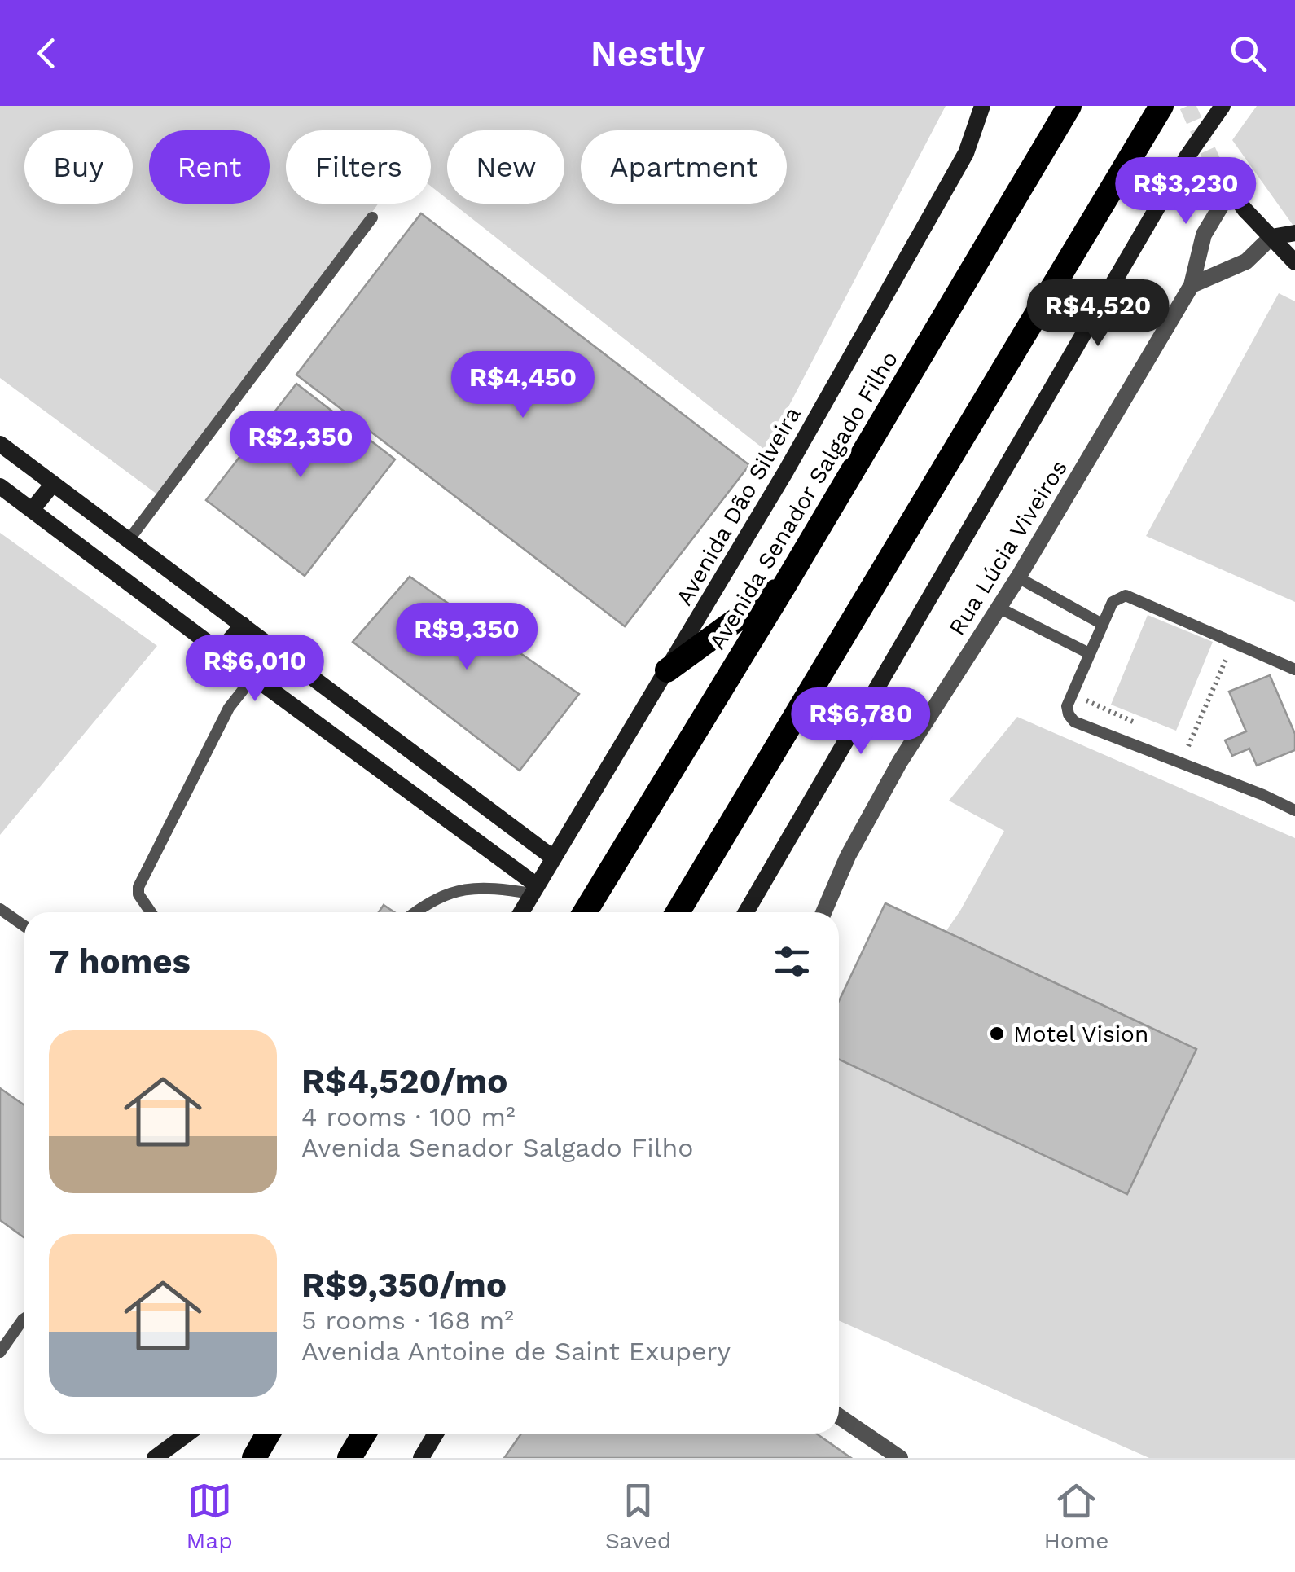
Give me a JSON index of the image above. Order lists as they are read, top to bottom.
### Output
{
  "streets": {
    "highway": ["Avenida Senador Salgado Filho"],
    "main road": ["Avenida Dão Silveira"],
    "street": ["Rua Lúcia Viveiros"]
  },
  "places": ["Motel Vision"],
  "page": {
    "header": "Nestly",
    "chip": [
      "Buy",
      "Rent",
      "Filters",
      "New",
      "Apartment"
    ],
    "price": [
      "R$3,230",
      "R$4,520",
      "R$4,450",
      "R$2,350",
      "R$9,350",
      "R$6,010",
      "R$6,780"
    ],
    "heading": "7 homes",
    "list": [
      {
        "name": "R$4,520/mo",
        "note": "4 rooms · 100 m² · Avenida Senador Salgado Filho"
      },
      {
        "name": "R$9,350/mo",
        "note": "5 rooms · 168 m² · Avenida Antoine de Saint Exupery"
      }
    ],
    "tabs": ["Map", "Saved", "Home"]
  }
}
